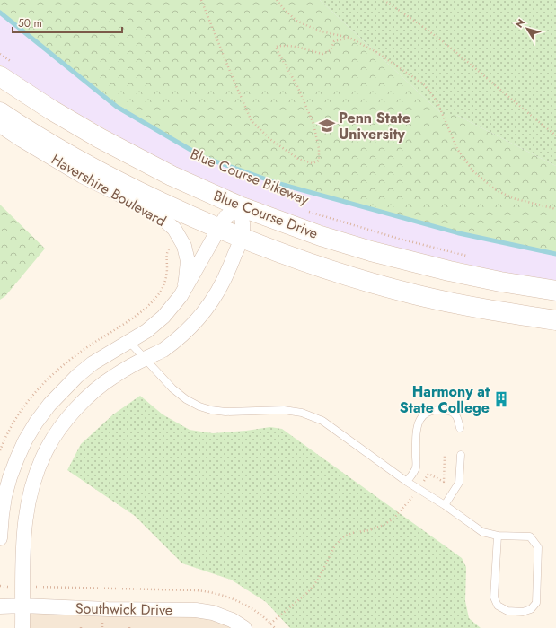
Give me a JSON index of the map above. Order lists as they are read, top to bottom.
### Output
{
  "streets": {
    "main road": ["Blue Course Drive"],
    "street": ["Havershire Boulevard", "Southwick Drive"],
    "path": ["Blue Course Bikeway"]
  },
  "crossings": [
    ["Havershire Boulevard", "Blue Course Drive"]
  ],
  "places": {
    "school or university": ["Penn State University"],
    "building": ["Harmony at State College"]
  },
  "scale_bar": "50 m",
  "north": "top left"
}
